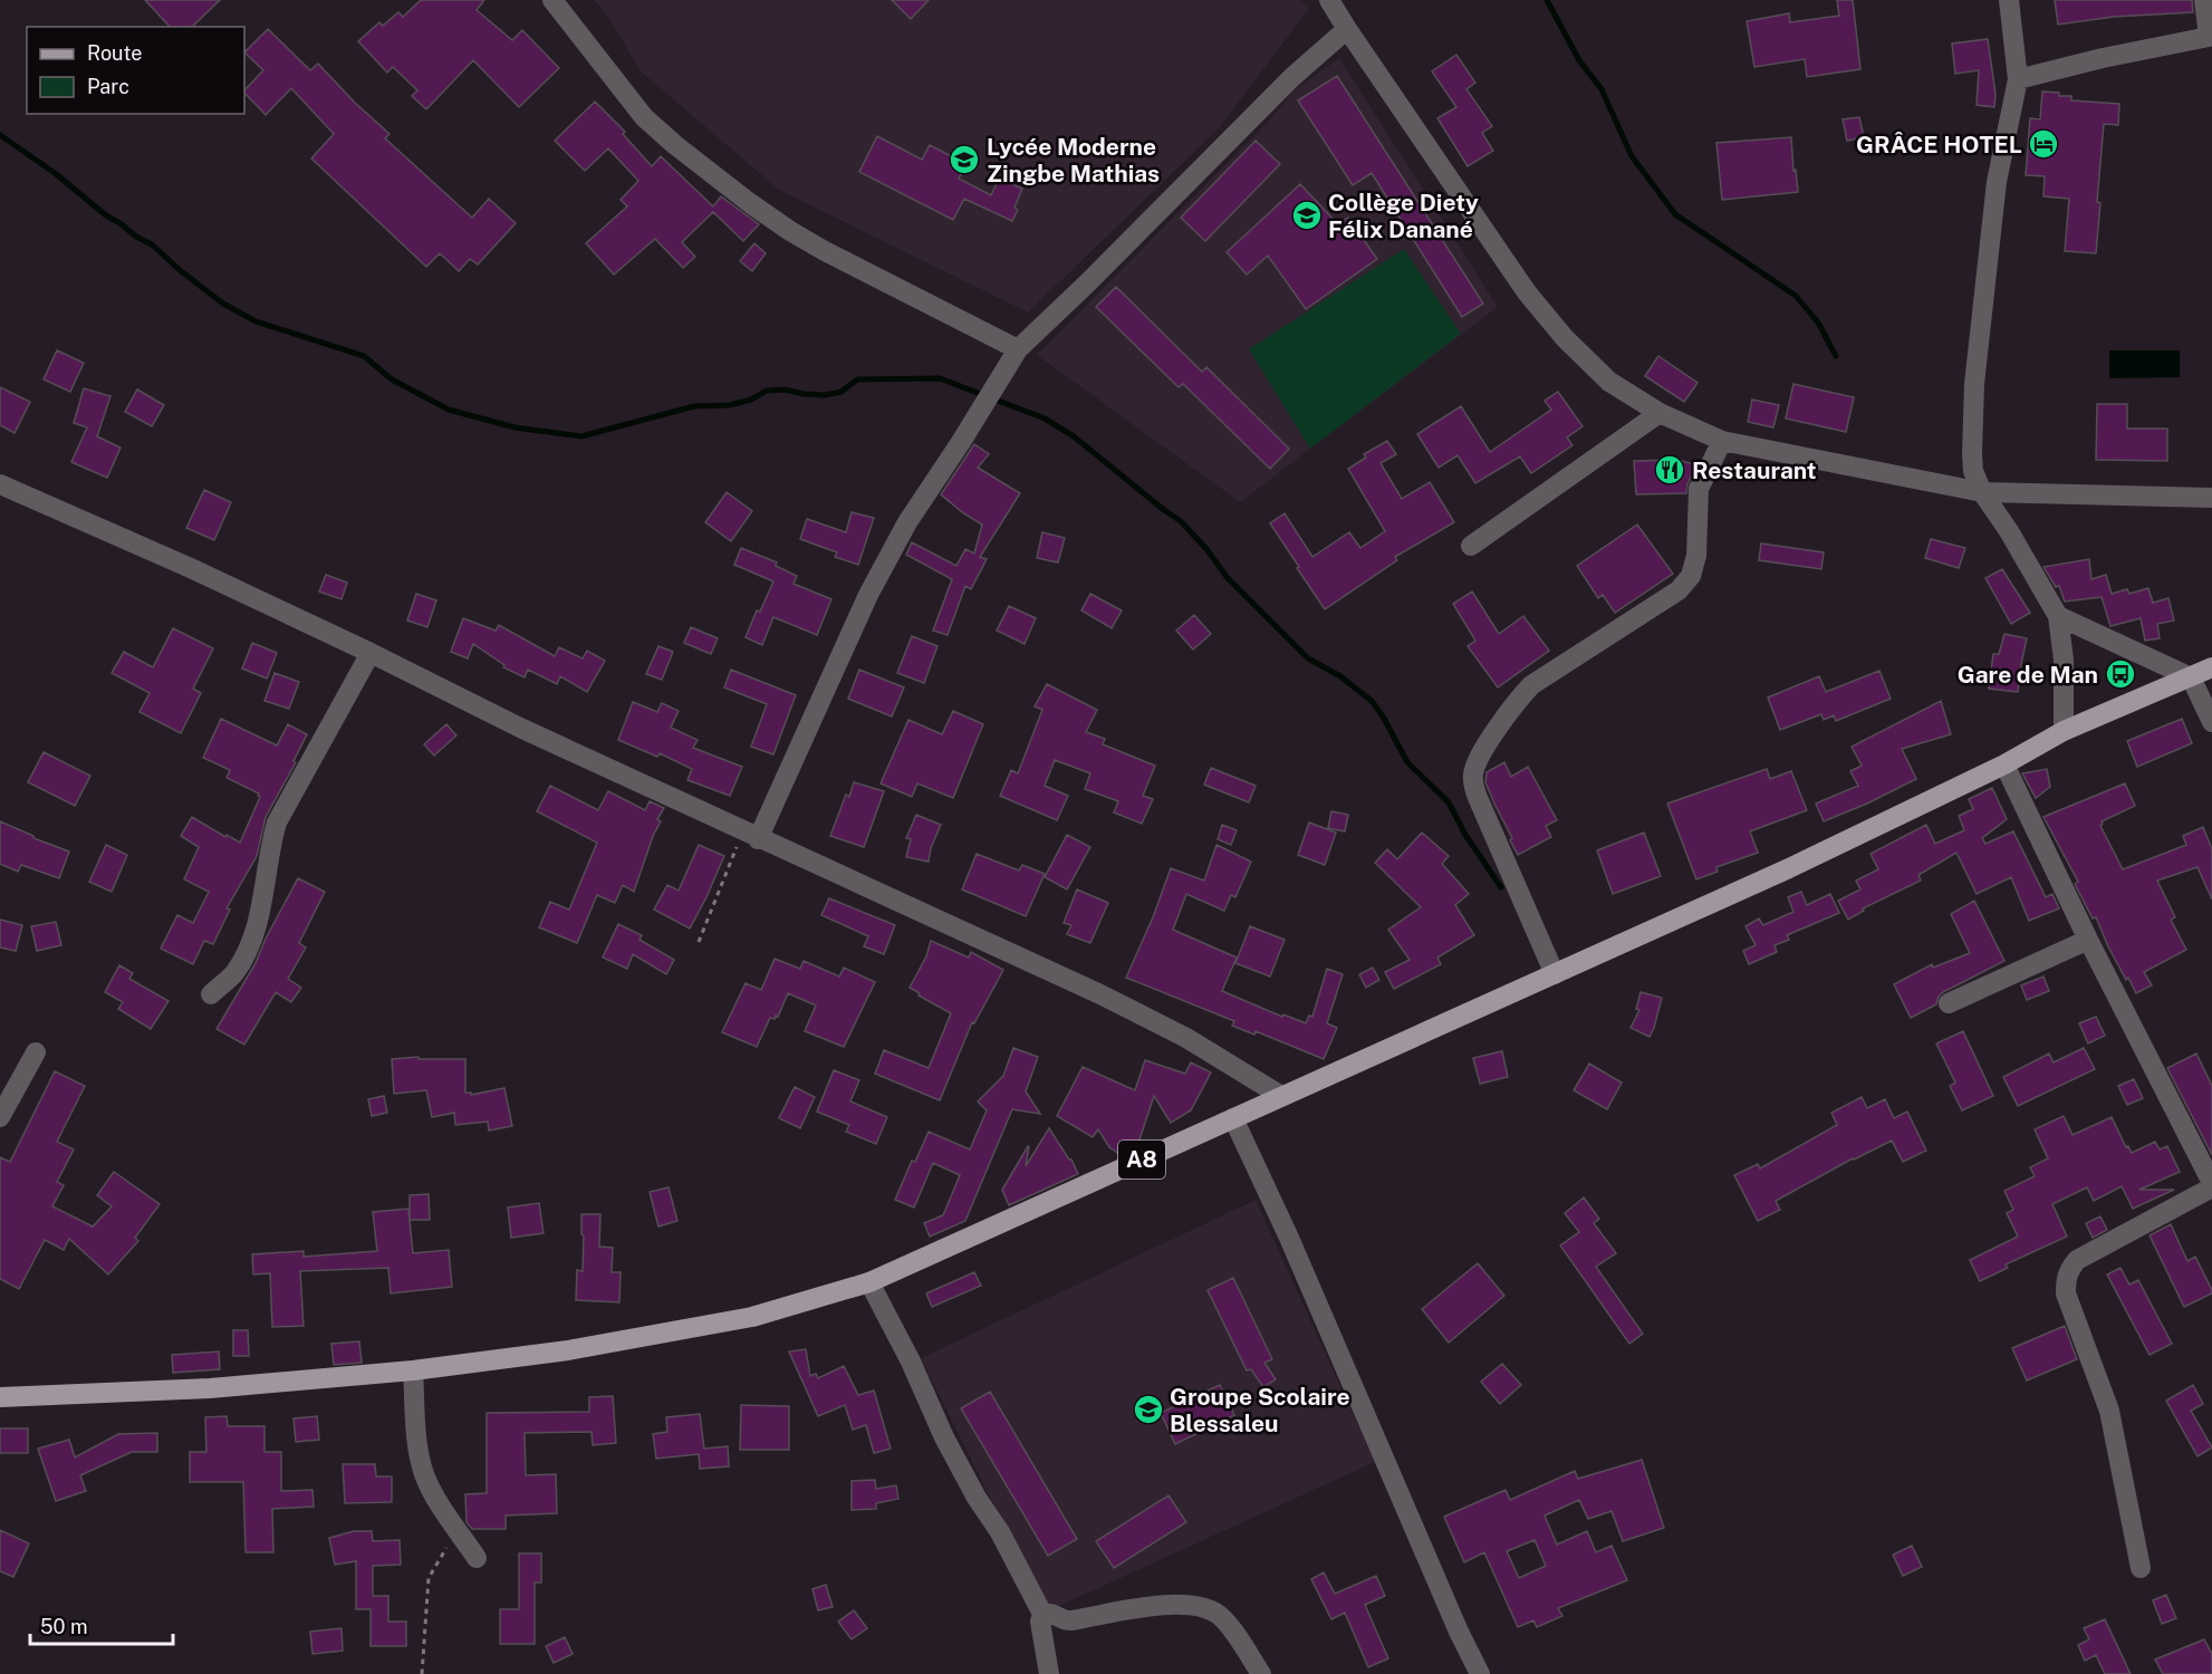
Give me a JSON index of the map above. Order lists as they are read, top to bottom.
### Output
{
  "streets": {
    "main road": ["A8"]
  },
  "places": {
    "hotel": ["GRÂCE HOTEL"],
    "school or university": ["Lycée Moderne Zingbe Mathias", "Collège Diety Félix Danané", "Groupe Scolaire Blessaleu"],
    "restaurant": ["Restaurant"],
    "bus stop": ["Gare de Man"]
  },
  "legend": ["Route", "Parc"],
  "scale_bar": "50 m"
}
